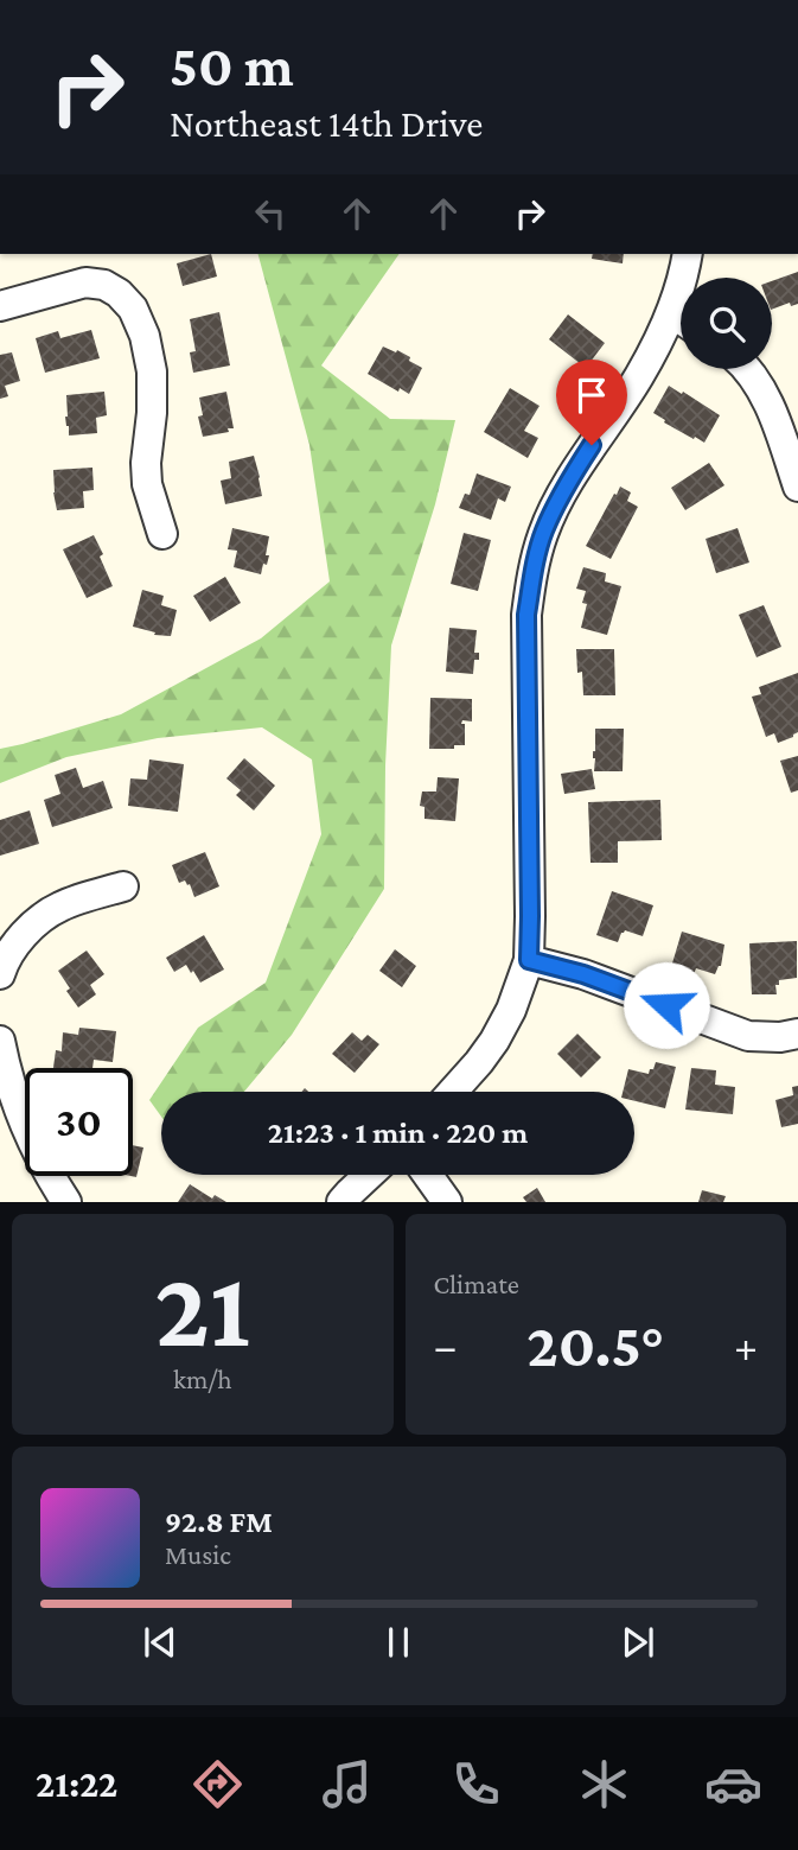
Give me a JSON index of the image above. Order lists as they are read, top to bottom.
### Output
{
  "page": {
    "turn": ["50 m", "Northeast 14th Drive"],
    "limit": "30",
    "trip": "21:23 · 1 min · 220 m",
    "tile": [
      ["21", "km/h"],
      "Climate"
    ],
    "heat": ["−", "20.5°", "+"],
    "song": ["92.8 FM", "Music"],
    "tabs": "21:22"
  }
}
